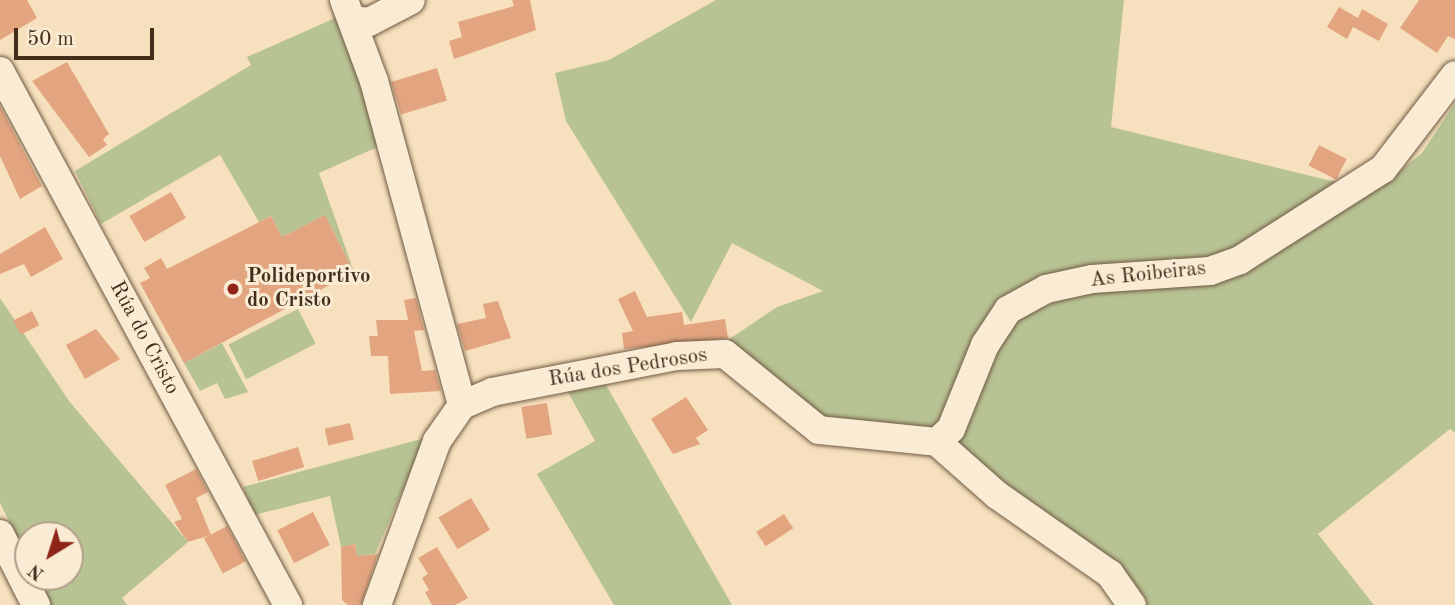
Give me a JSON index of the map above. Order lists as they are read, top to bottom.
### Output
{
  "streets": {
    "street": ["As Roibeiras", "Rúa do Cristo", "Rúa dos Pedrosos"]
  },
  "crossings": [
    ["As Roibeiras", "Rúa dos Pedrosos"]
  ],
  "places": ["Polideportivo do Cristo"],
  "scale_bar": "50 m",
  "north": "bottom left"
}
